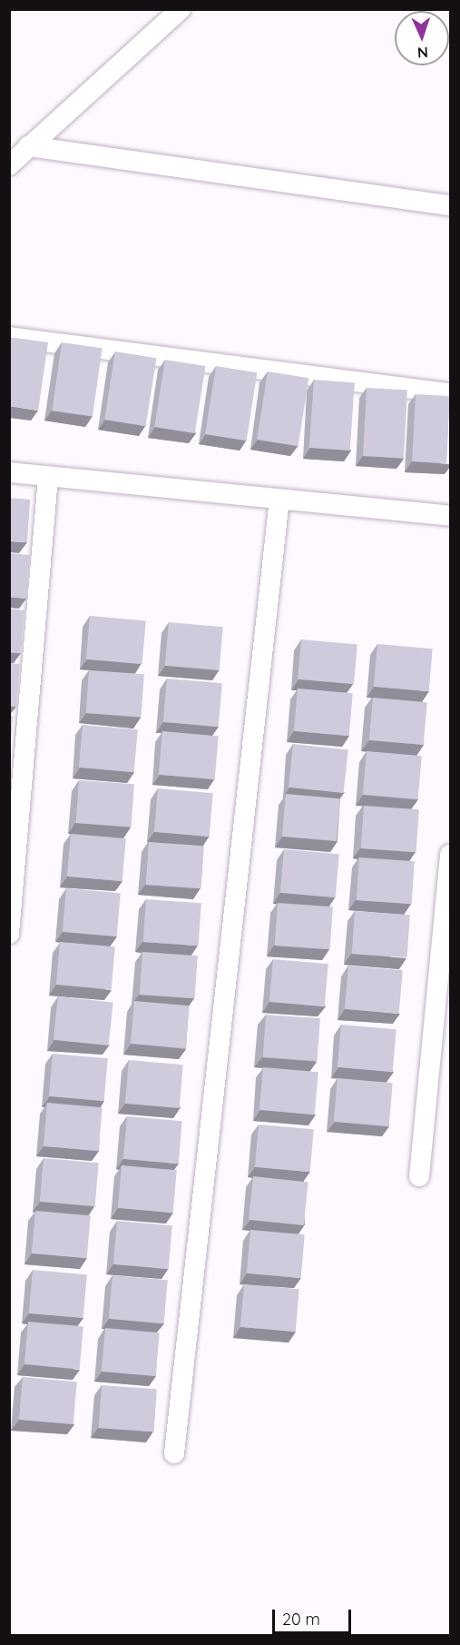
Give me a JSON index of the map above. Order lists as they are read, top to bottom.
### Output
{
  "scale_bar": "20 m",
  "north": "bottom"
}
